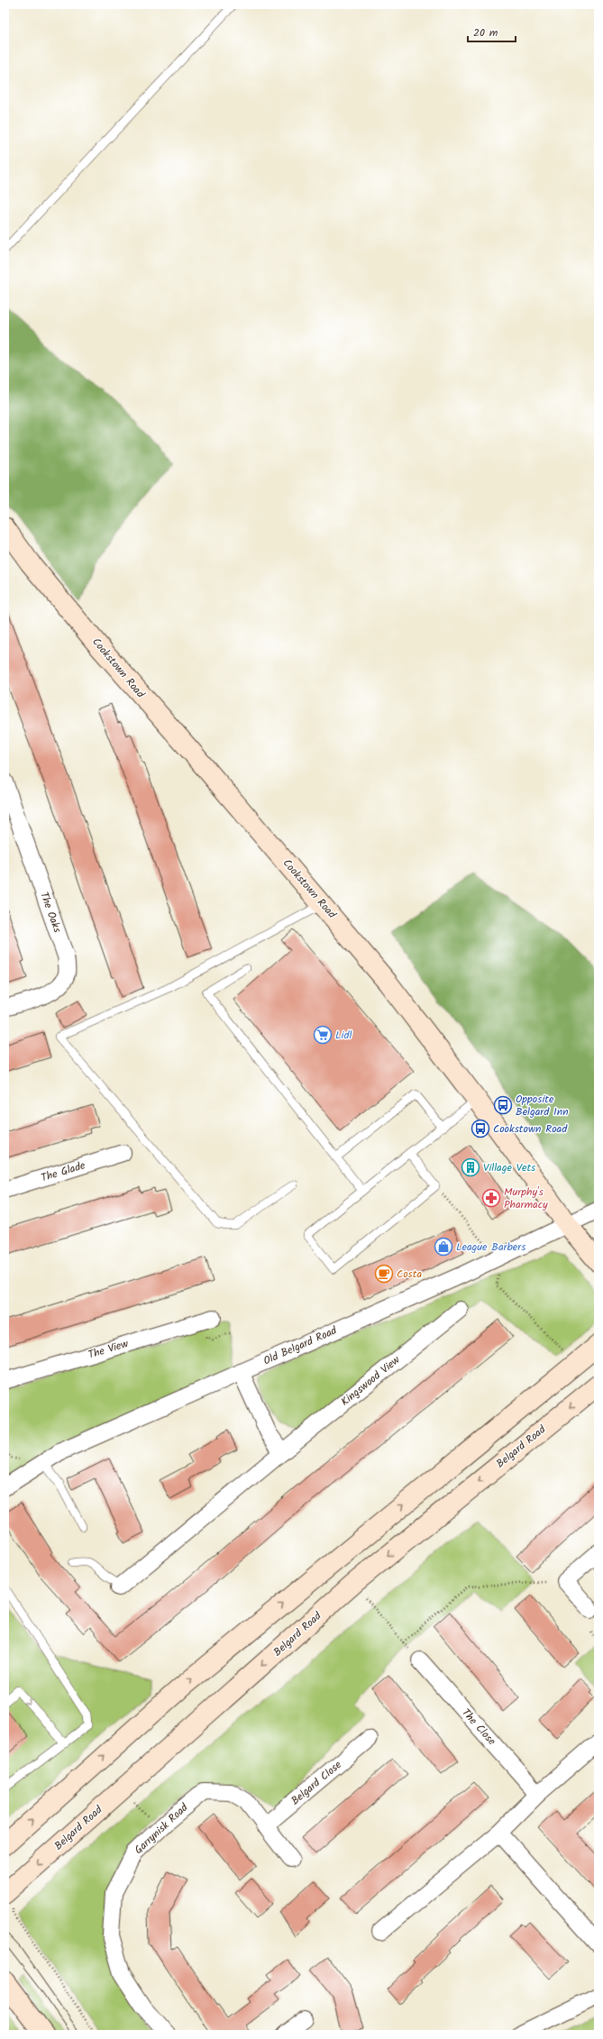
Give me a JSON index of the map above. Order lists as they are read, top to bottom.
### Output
{
  "streets": {
    "main road": ["Cookstown Road", "Belgard Road"],
    "street": [
      "The Oaks",
      "The Glade",
      "Old Belgard Road",
      "The View",
      "Kingswood View",
      "The Close",
      "Belgard Close",
      "Garrynisk Road"
    ]
  },
  "crossings": [
    ["Cookstown Road", "Old Belgard Road"],
    ["Belgard Close", "Garrynisk Road"]
  ],
  "places": {
    "supermarket": ["Lidl"],
    "bus stop": ["Opposite Belgard Inn", "Cookstown Road"],
    "building": ["Village Vets"],
    "pharmacy": ["Murphy's Pharmacy"],
    "shop": ["League Barbers"],
    "cafe": ["Costa"]
  },
  "scale_bar": "20 m"
}
